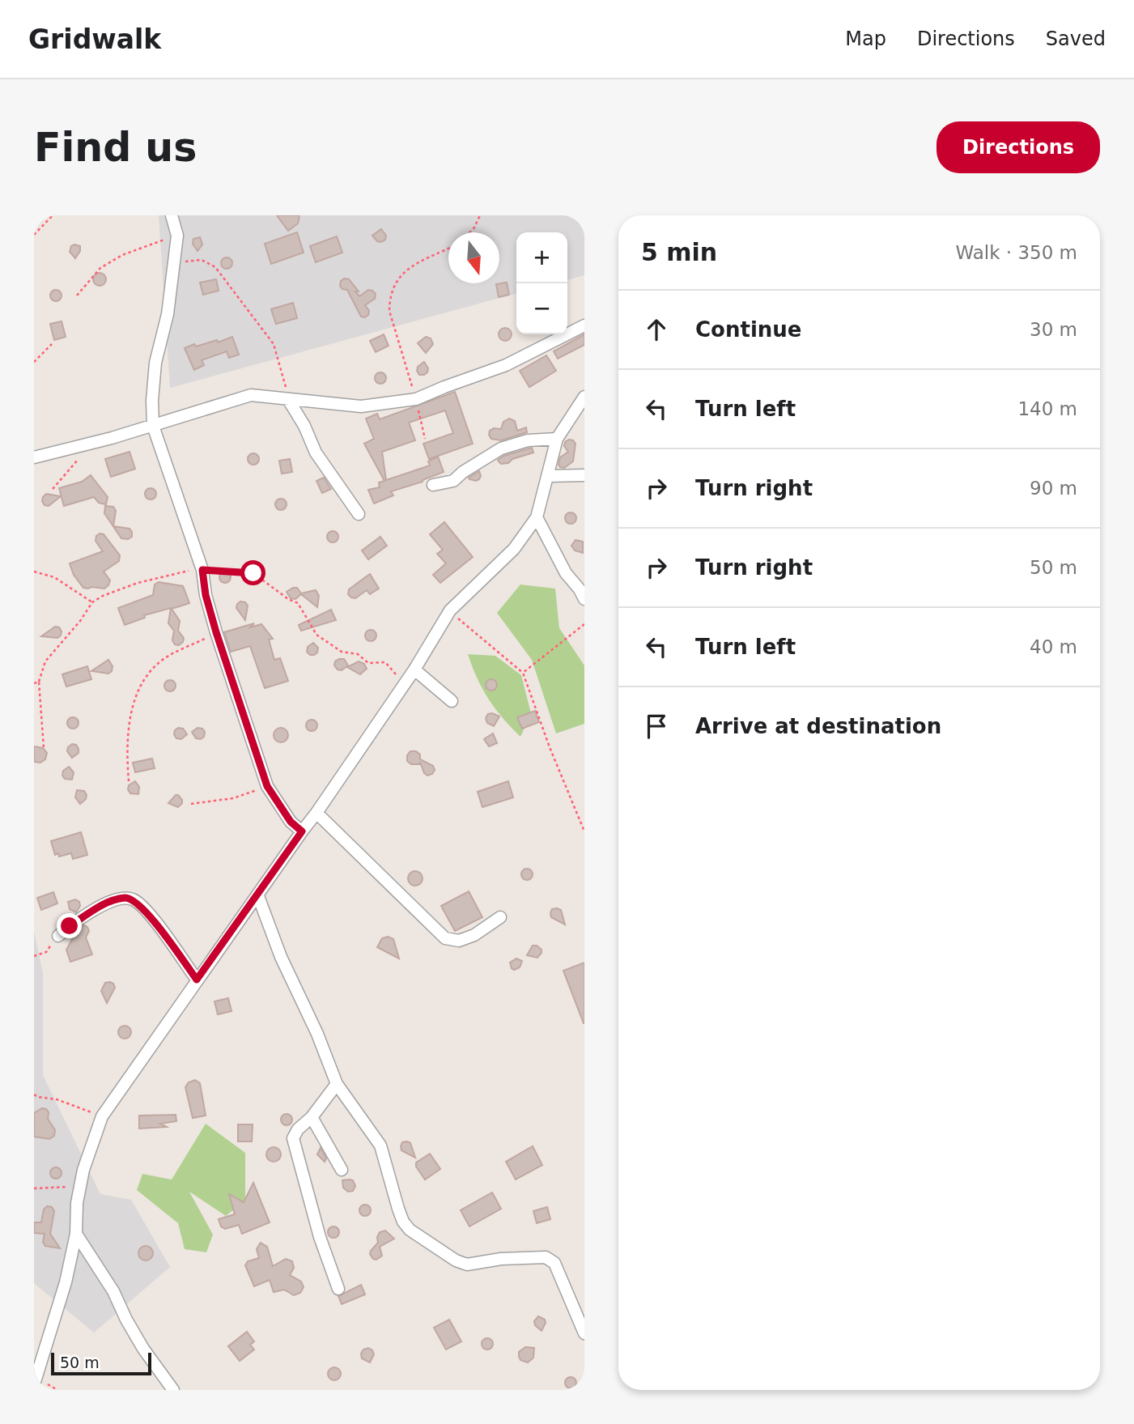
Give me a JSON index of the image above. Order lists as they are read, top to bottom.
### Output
{
  "scale_bar": "50 m",
  "north": "bottom",
  "page": {
    "header": "Gridwalk",
    "nav": ["Map", "Directions", "Saved"],
    "buttons": "Directions",
    "title": "Find us",
    "heading": ["5 min", "Walk · 350 m"],
    "map_buttons": ["+", "−"],
    "list": [
      ["Continue", "30 m"],
      ["Turn left", "140 m"],
      ["Turn right", "90 m"],
      ["Turn right", "50 m"],
      ["Turn left", "40 m"],
      "Arrive at destination"
    ],
    "scale": "50 m"
  }
}
